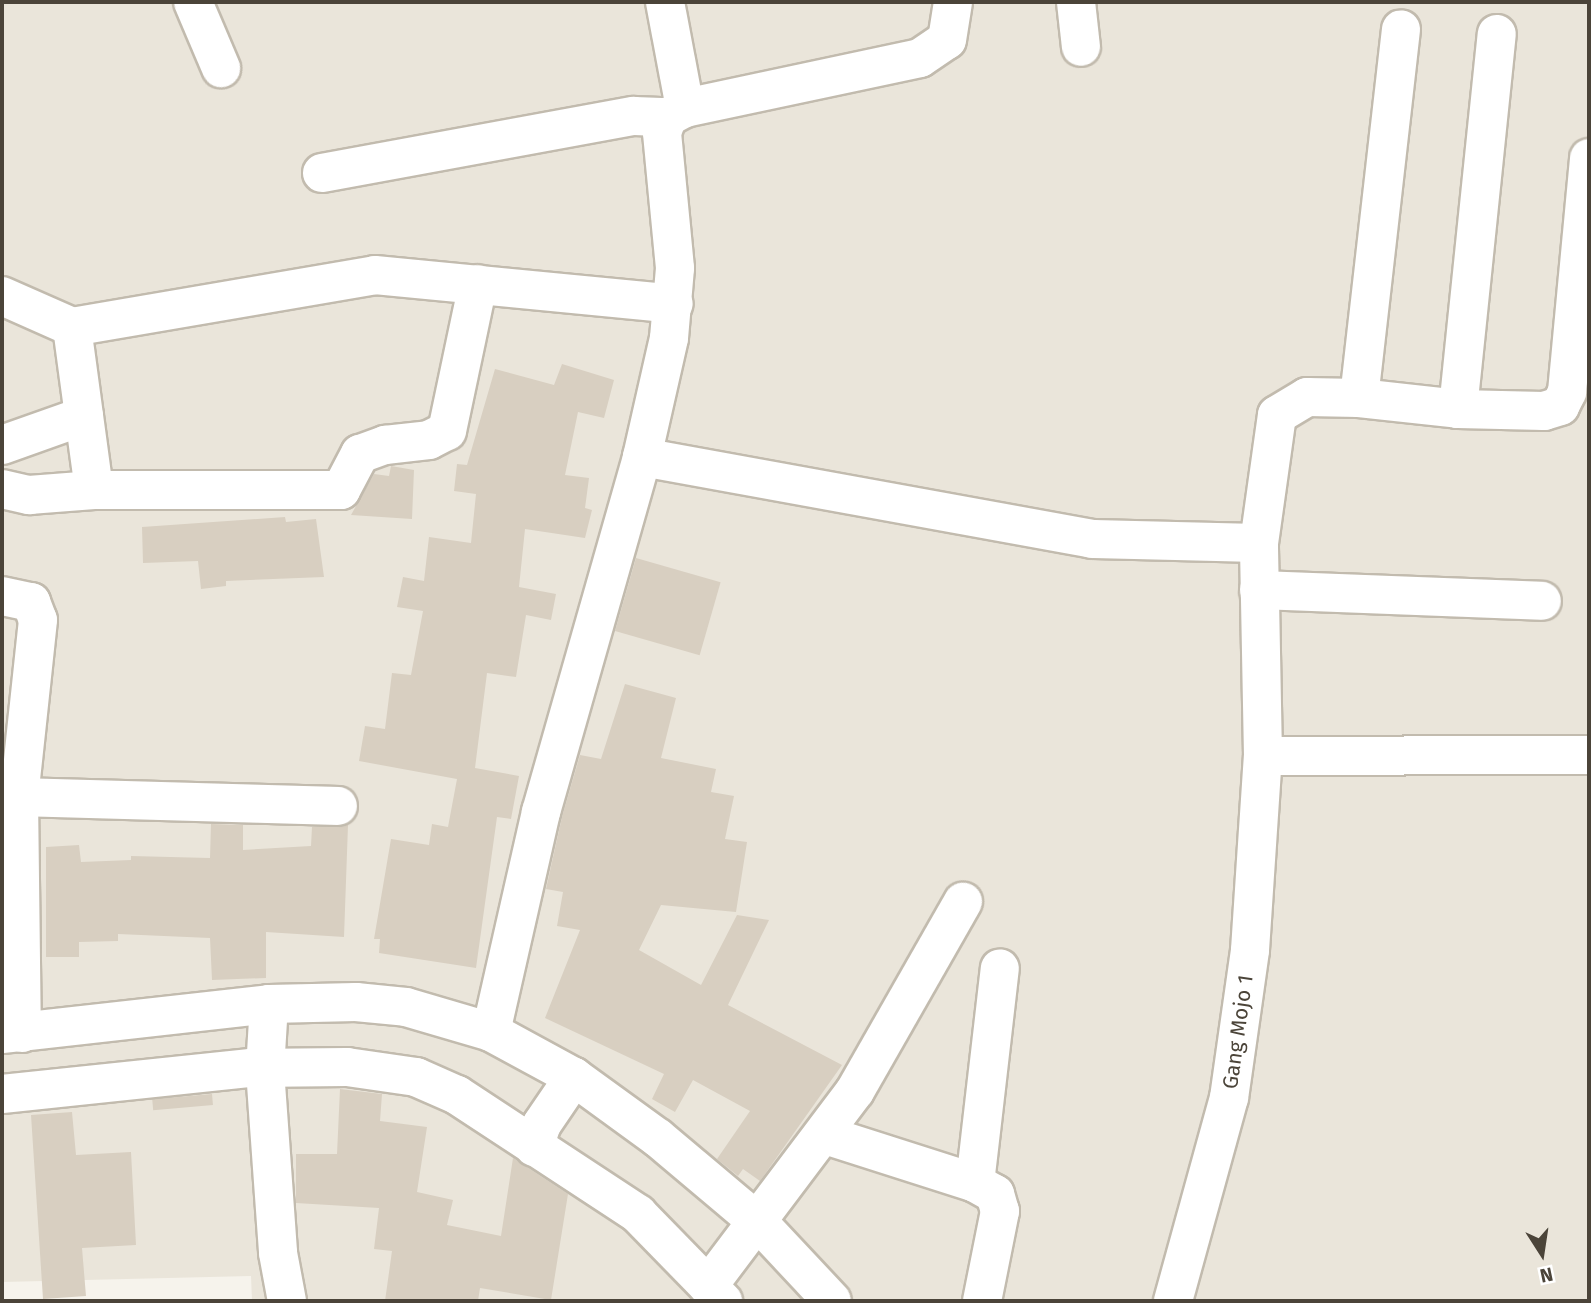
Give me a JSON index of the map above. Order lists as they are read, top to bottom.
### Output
{
  "streets": {
    "street": ["Gang Mojo 1"]
  },
  "north": "bottom"
}
